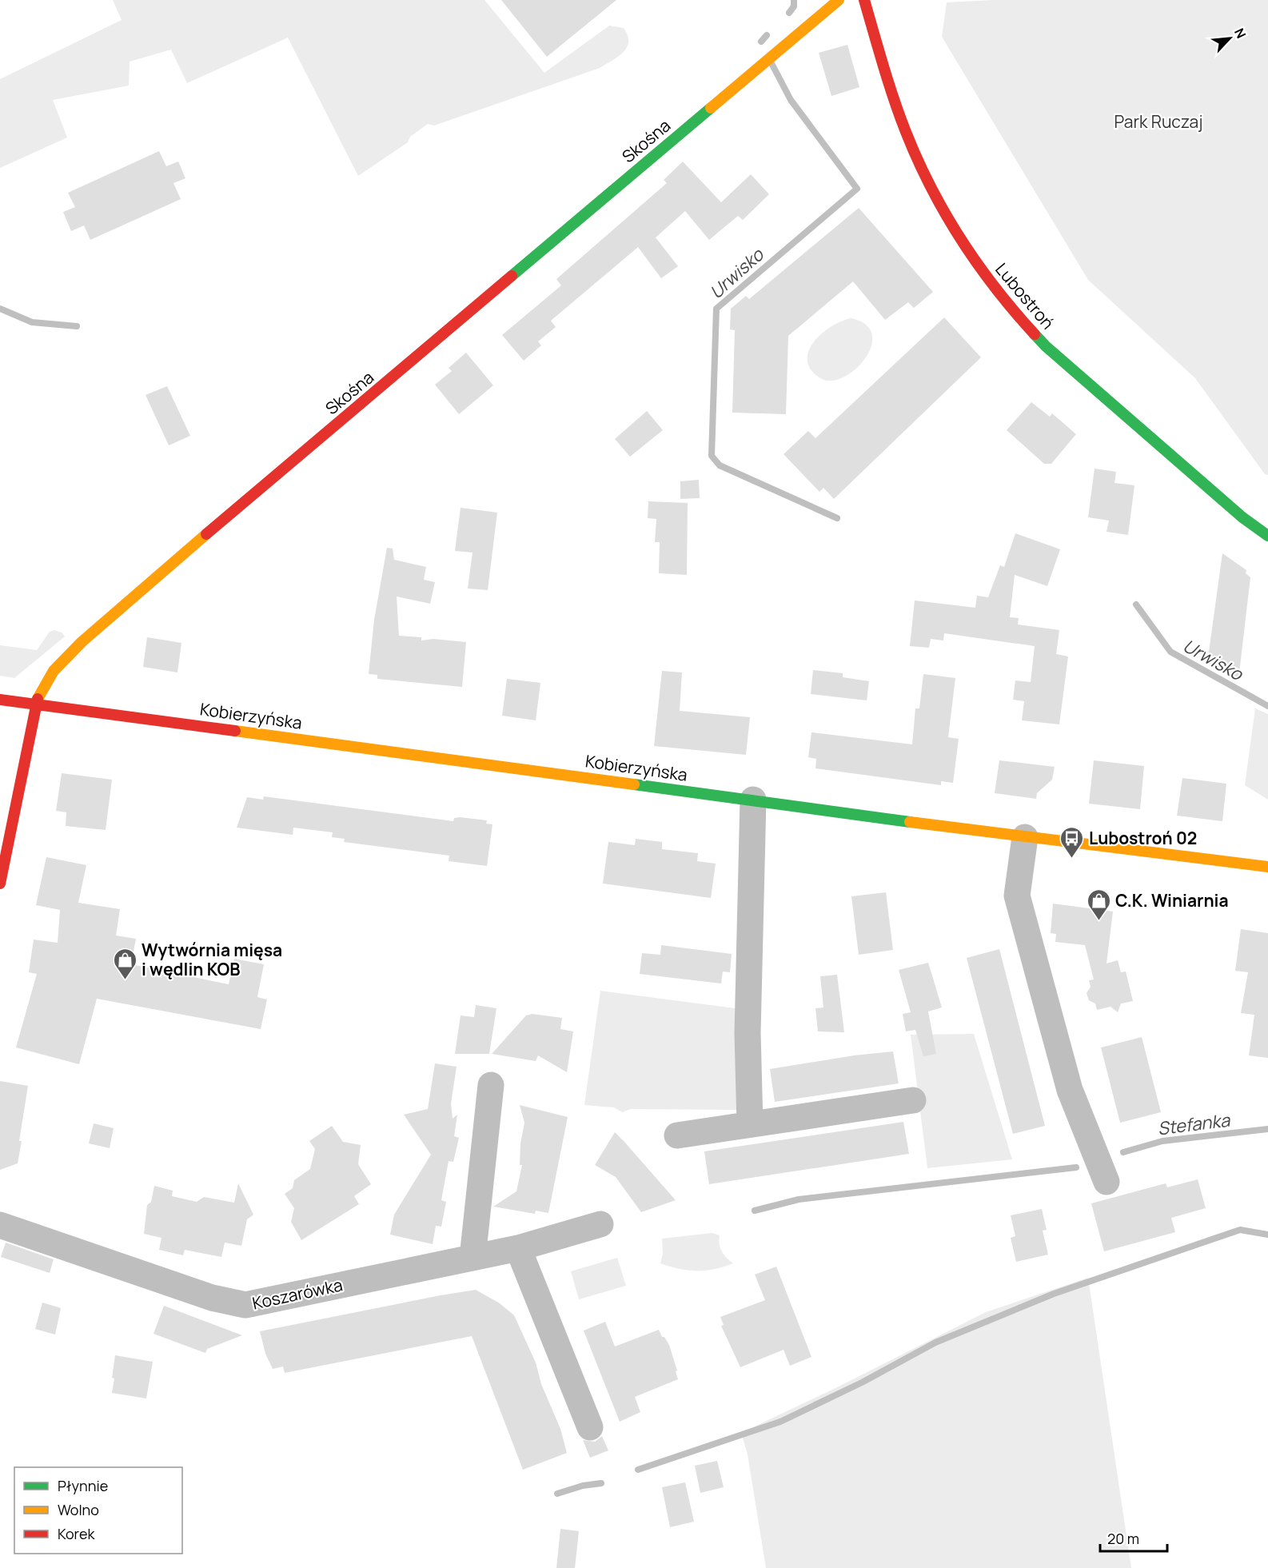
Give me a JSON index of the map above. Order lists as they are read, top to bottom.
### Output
{
  "streets": {
    "street": [
      "Skośna",
      "Lubostroń",
      "Kobierzyńska",
      "Koszarówka"
    ]
  },
  "crossings": [
    ["Skośna", "Kobierzyńska"]
  ],
  "water": ["Urwisko", "Stefanka"],
  "parks": ["Park Ruczaj"],
  "places": {
    "bus stop": ["Lubostroń 02"],
    "shop": ["C.K. Winiarnia", "Wytwórnia mięsa i wędlin KOB"]
  },
  "legend": ["Płynnie", "Wolno", "Korek"],
  "scale_bar": "20 m",
  "north": "top right"
}
